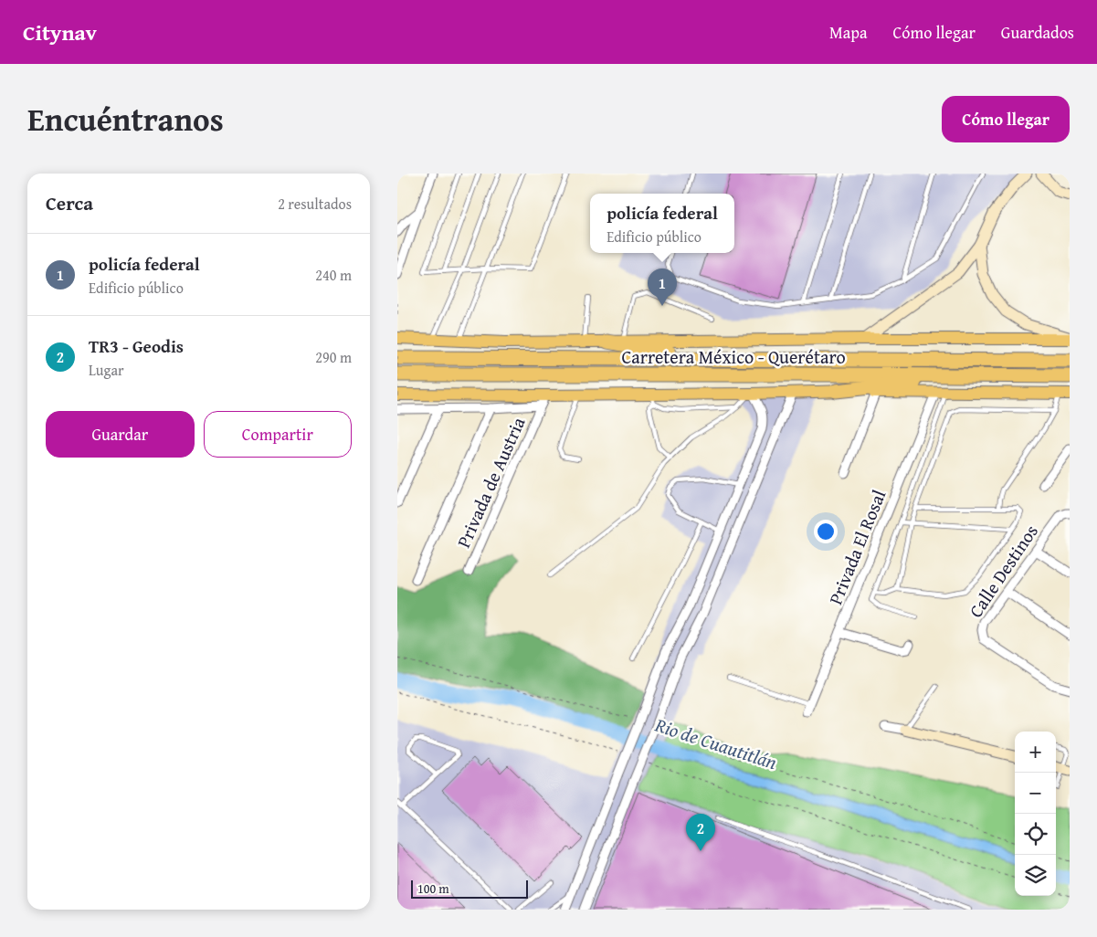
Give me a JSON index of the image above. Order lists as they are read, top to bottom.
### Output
{
  "streets": {
    "highway": ["Carretera México - Querétaro"],
    "street": ["Privada de Austria", "Privada El Rosal", "Calle Destinos"]
  },
  "water": ["Rio de Cuautitlán"],
  "scale_bar": "100 m",
  "page": {
    "header": "Citynav",
    "nav": ["Mapa", "Cómo llegar", "Guardados"],
    "title": "Encuéntranos",
    "buttons": [
      "Cómo llegar",
      ["Guardar", "Compartir"]
    ],
    "heading": ["Cerca", "2 resultados"],
    "popup": ["policía federal", "Edificio público"],
    "list": [
      {
        "mark": "1",
        "name": "policía federal",
        "note": "Edificio público",
        "value": "240 m"
      },
      {
        "mark": "2",
        "name": "TR3 - Geodis",
        "note": "Lugar",
        "value": "290 m"
      }
    ],
    "pins": ["1", "2"],
    "map_buttons": ["+", "−"],
    "scale": "100 m"
  }
}
